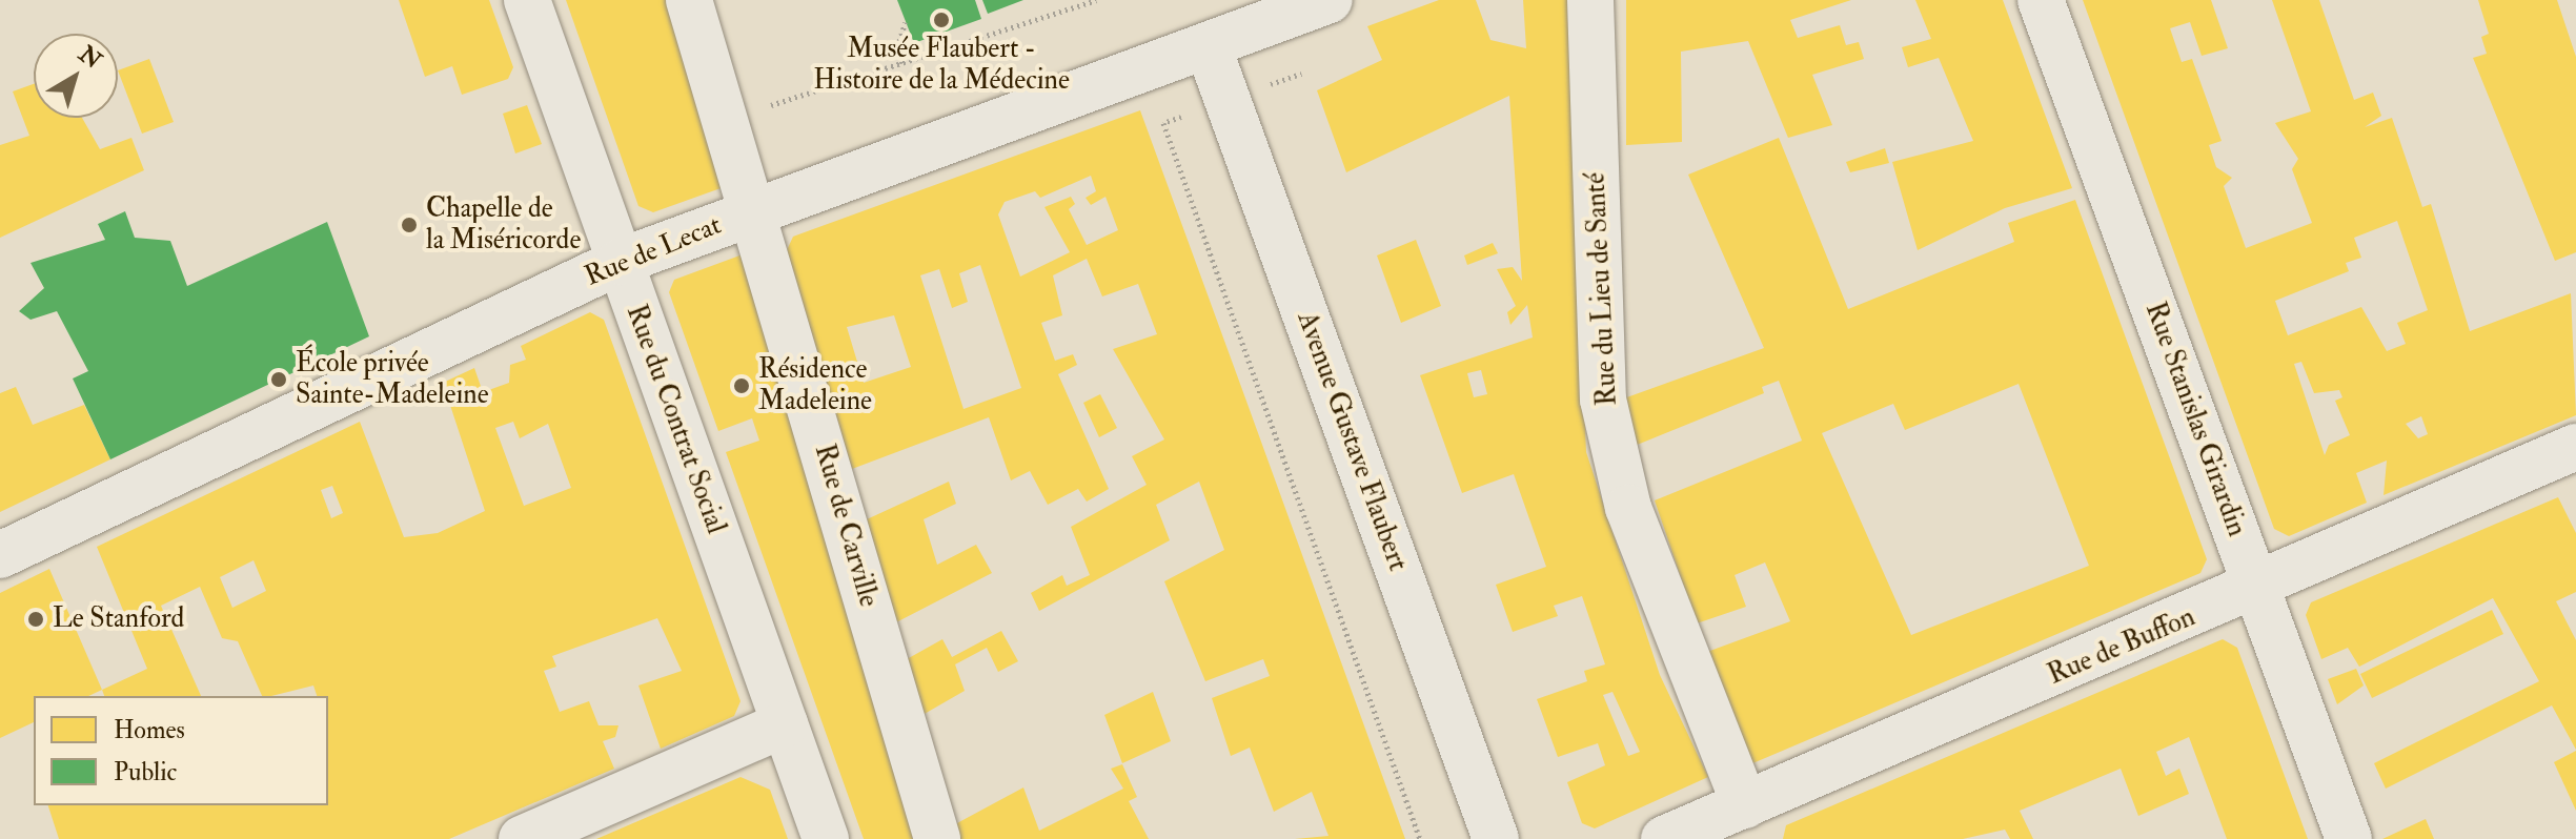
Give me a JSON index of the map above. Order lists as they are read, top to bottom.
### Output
{
  "streets": {
    "street": [
      "Rue de Lecat",
      "Rue du Lieu de Santé",
      "Rue du Contrat Social",
      "Rue Stanislas Girardin",
      "Avenue Gustave Flaubert",
      "Rue de Carville",
      "Rue de Buffon"
    ]
  },
  "crossings": [
    ["Rue de Lecat", "Rue du Contrat Social"],
    ["Rue de Lecat", "Avenue Gustave Flaubert"],
    ["Rue de Lecat", "Rue de Carville"],
    ["Rue du Lieu de Santé", "Rue de Buffon"],
    ["Rue Stanislas Girardin", "Rue de Buffon"]
  ],
  "places": [
    "Musée Flaubert - Histoire de la Médecine",
    "Chapelle de la Miséricorde",
    "École privée Sainte-Madeleine",
    "Résidence Madeleine",
    "Le Stanford"
  ],
  "legend": ["Homes", "Public"],
  "north": "top right"
}
